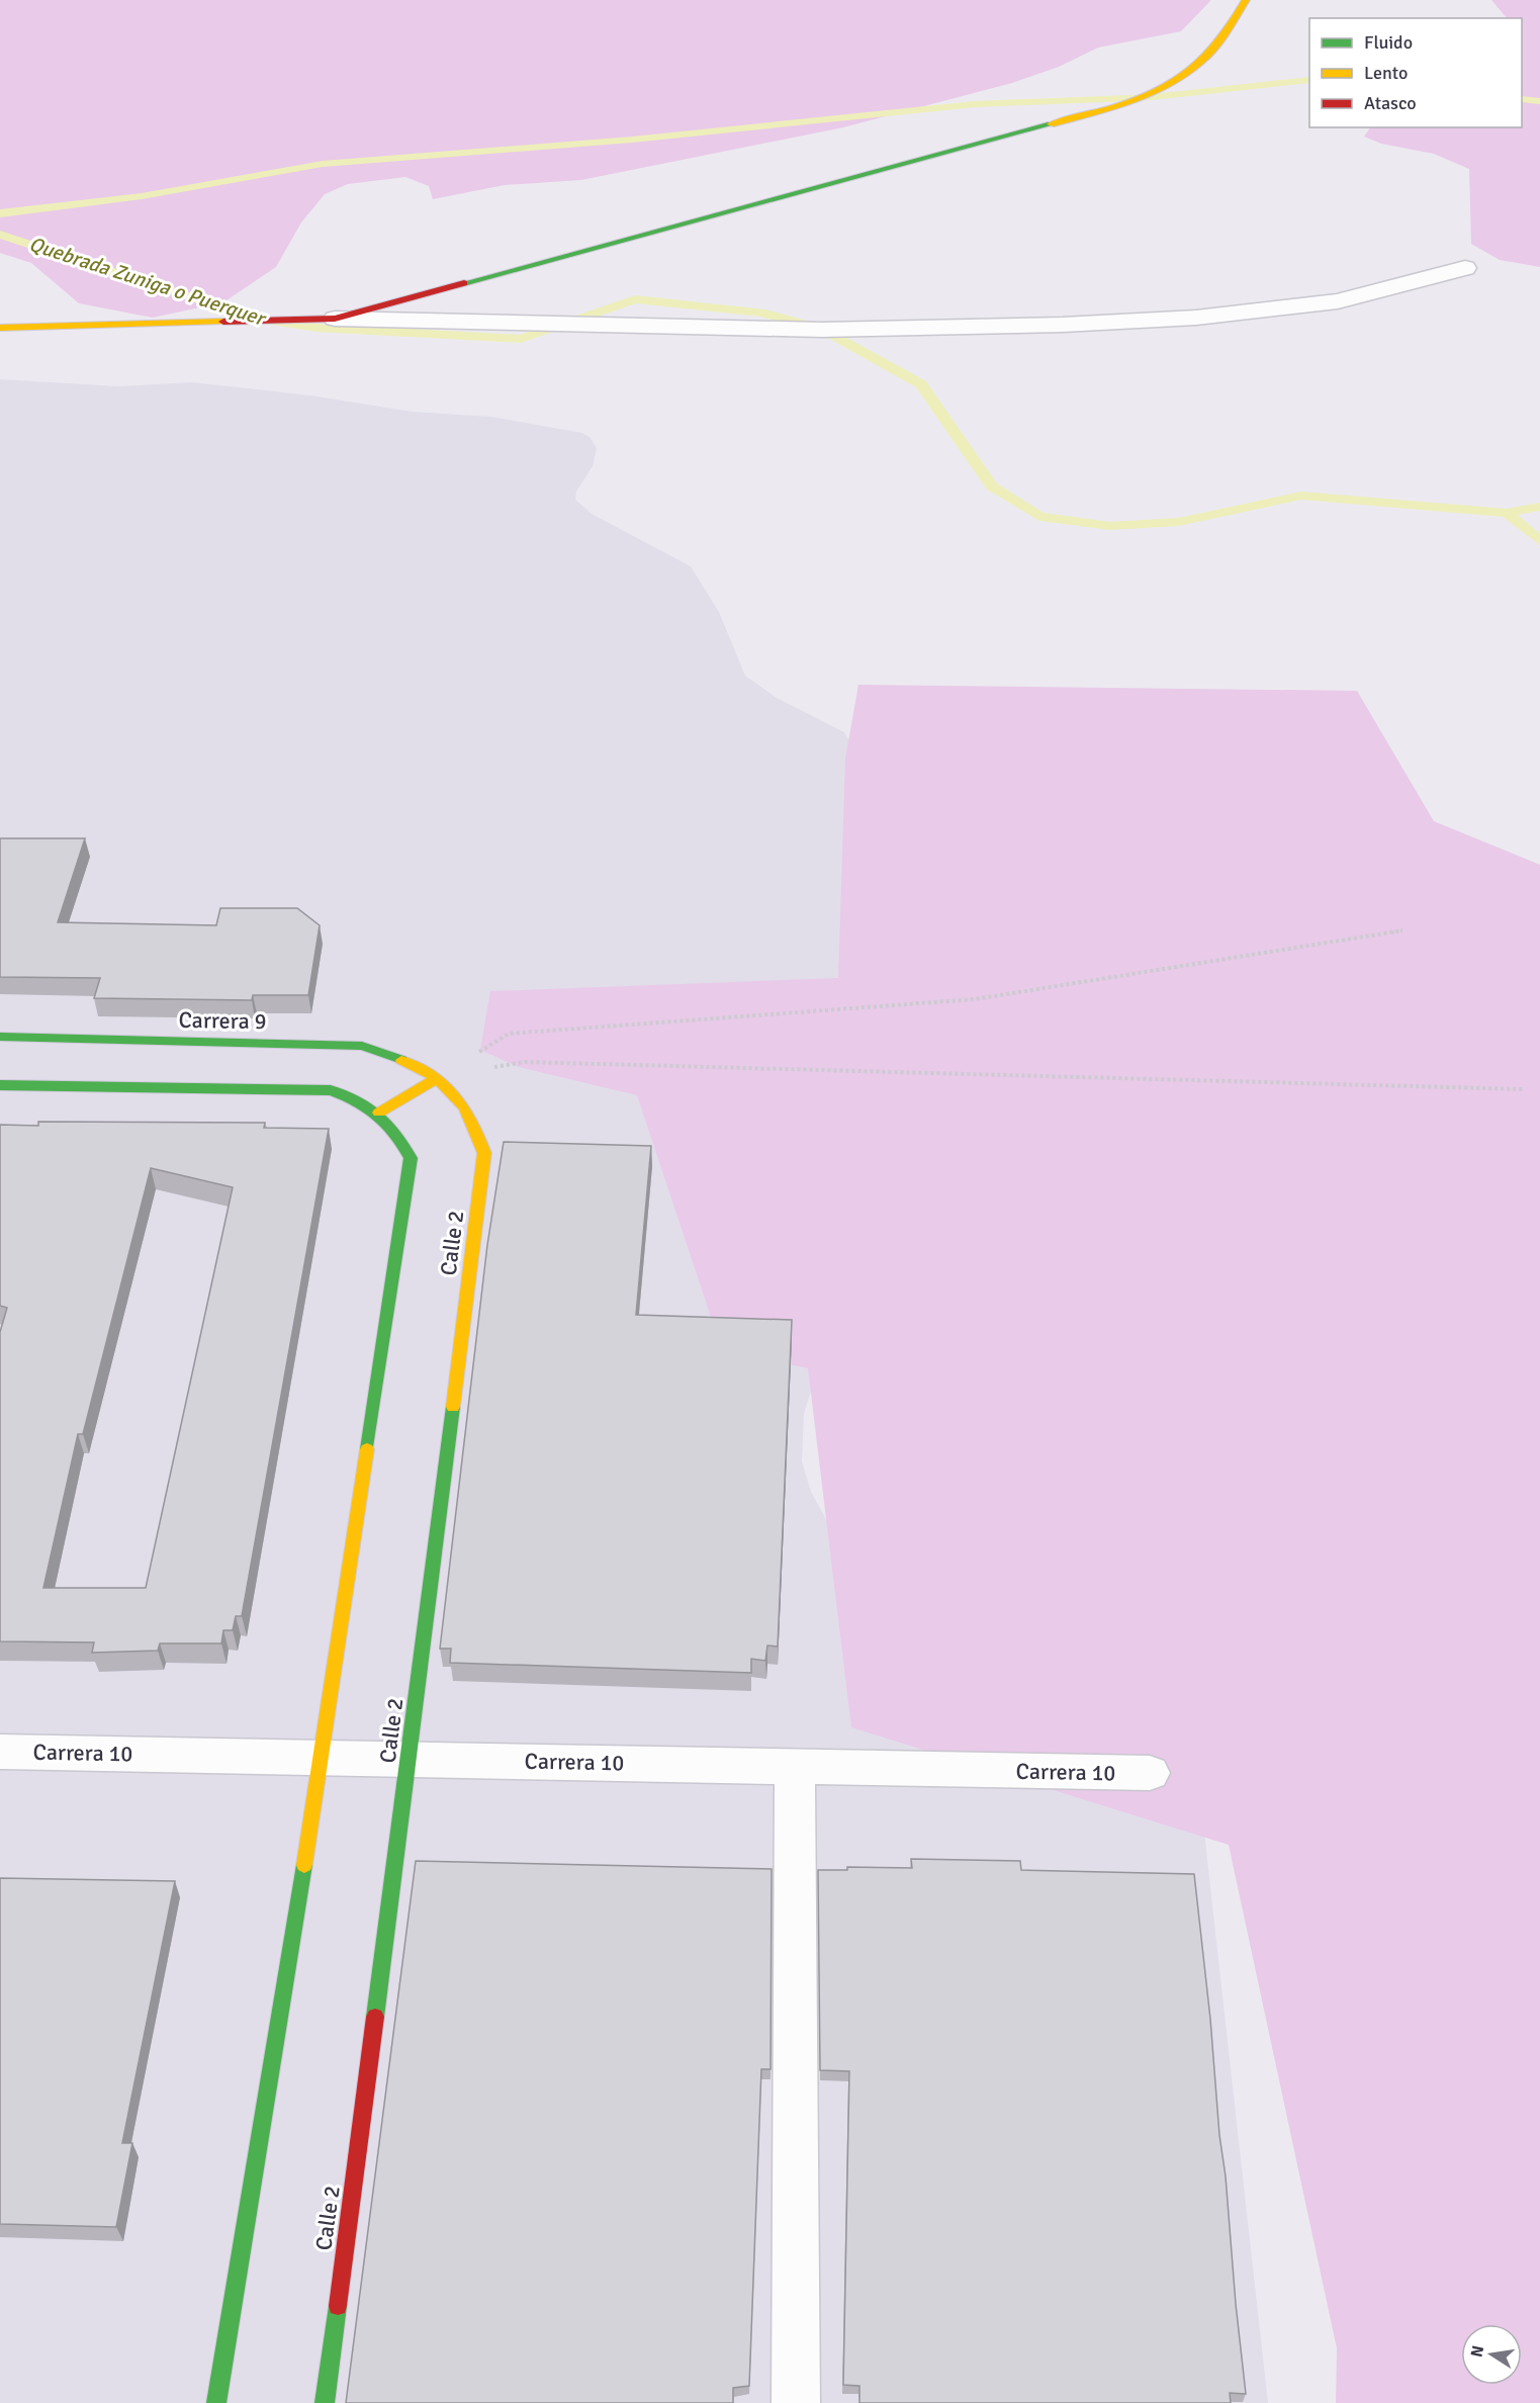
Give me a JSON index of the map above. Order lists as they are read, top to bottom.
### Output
{
  "streets": {
    "street": ["Carrera 9", "Calle 2", "Carrera 10"]
  },
  "crossings": [
    ["Carrera 9", "Calle 2"],
    ["Calle 2", "Carrera 10"]
  ],
  "water": ["Quebrada Zuniga o Puerquer"],
  "legend": ["Fluido", "Lento", "Atasco"],
  "north": "left"
}
